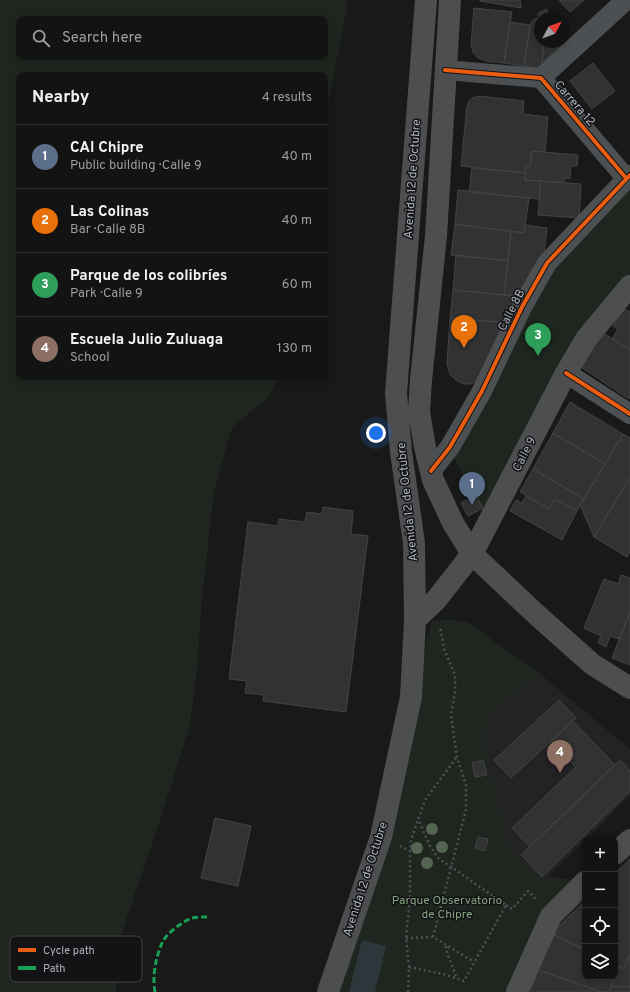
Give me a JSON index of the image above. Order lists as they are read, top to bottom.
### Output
{
  "streets": {
    "main road": ["Avenida 12 de Octubre", "Calle 9"],
    "street": ["Carrera 12", "Calle 8B"]
  },
  "crossings": [
    ["Carrera 12", "Avenida 12 de Octubre"],
    ["Carrera 12", "Calle 8B"],
    ["Avenida 12 de Octubre", "Calle 8B"],
    ["Avenida 12 de Octubre", "Calle 9"]
  ],
  "parks": ["Parque Observatorio de Chipre"],
  "legend": ["Cycle path", "Path"],
  "north": "top right",
  "page": {
    "search": "Search here",
    "heading": ["Nearby", "4 results"],
    "list": [
      {
        "mark": "1",
        "name": "CAI Chipre",
        "note": "Public building · Calle 9",
        "value": "40 m"
      },
      {
        "mark": "2",
        "name": "Las Colinas",
        "note": "Bar · Calle 8B",
        "value": "40 m"
      },
      {
        "mark": "3",
        "name": "Parque de los colibríes",
        "note": "Park · Calle 9",
        "value": "60 m"
      },
      {
        "mark": "4",
        "name": "Escuela Julio Zuluaga",
        "note": "School",
        "value": "130 m"
      }
    ],
    "pins": [
      "2",
      "3",
      "1",
      "4"
    ],
    "map_buttons": ["+", "−"]
  }
}
